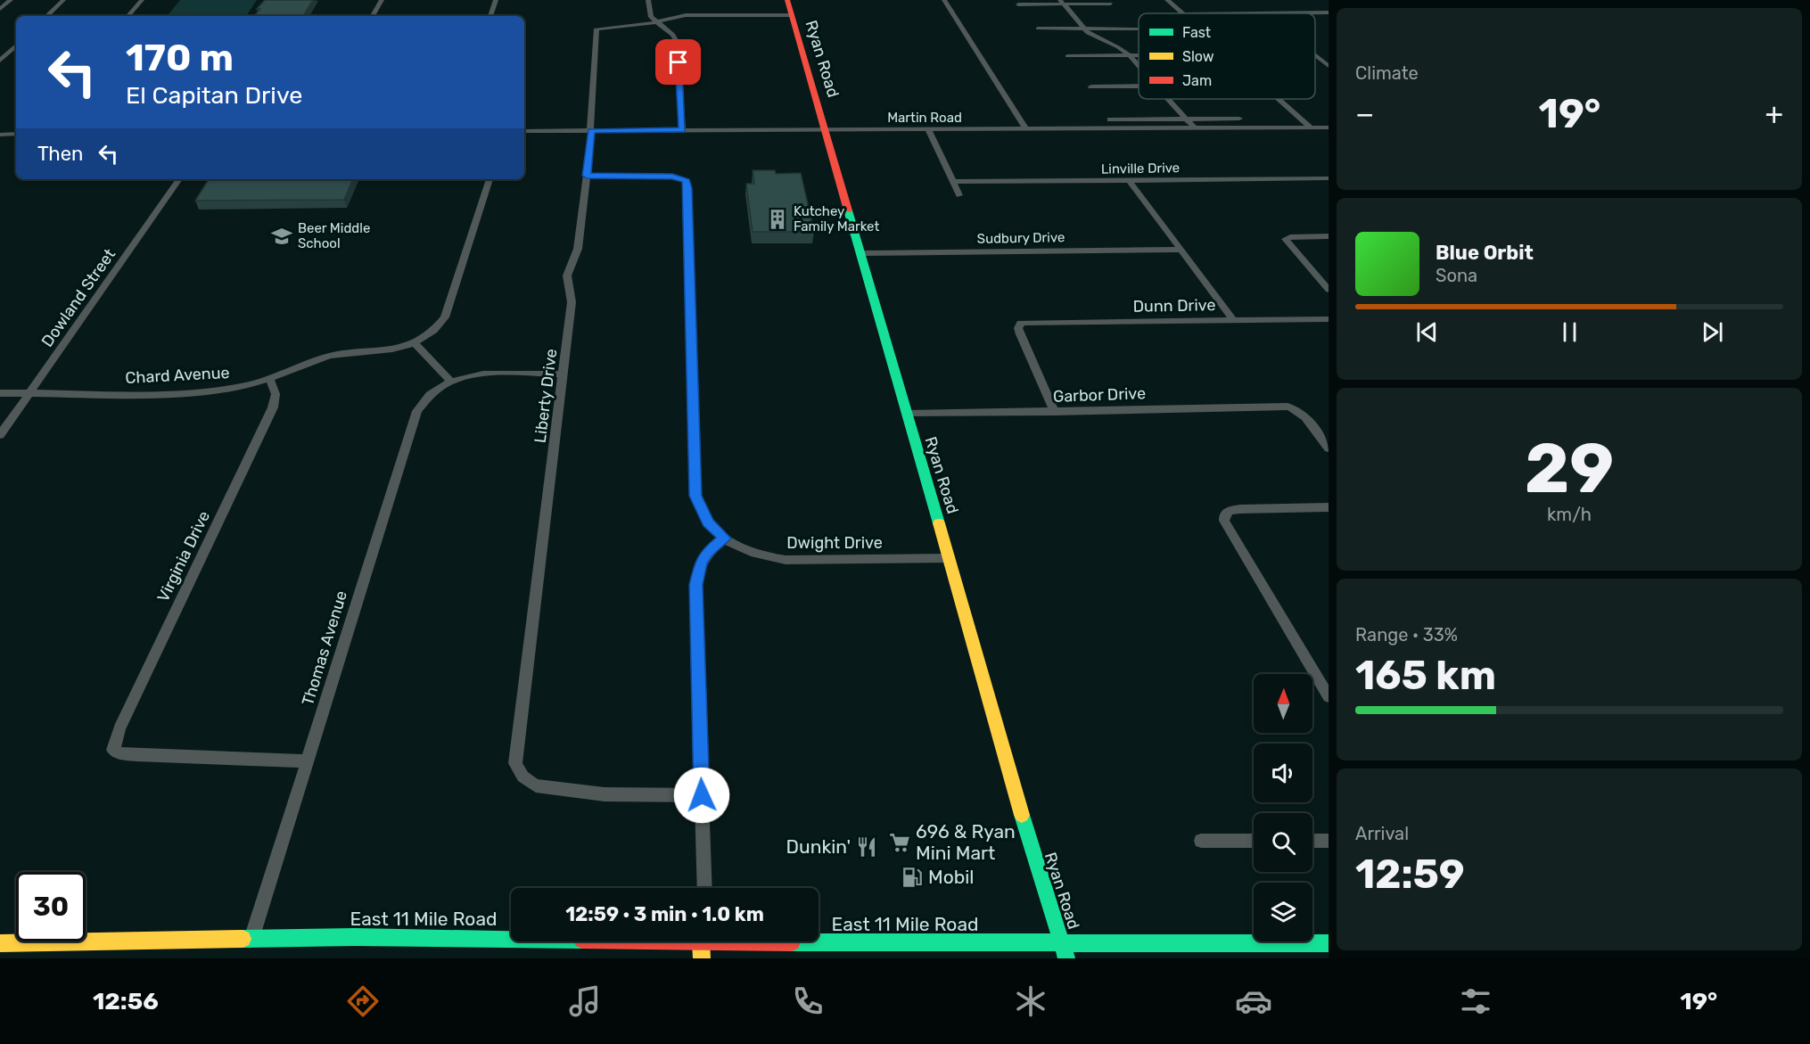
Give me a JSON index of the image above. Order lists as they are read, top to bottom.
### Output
{
  "streets": {
    "main road": ["Ryan Road", "East 11 Mile Road"],
    "street": [
      "Martin Road",
      "Linville Drive",
      "Sudbury Drive",
      "Dowland Street",
      "Dunn Drive",
      "Chard Avenue",
      "Garbor Drive",
      "Liberty Drive",
      "Dwight Drive",
      "Virginia Drive",
      "Thomas Avenue"
    ]
  },
  "crossings": [
    ["Ryan Road", "Martin Road"],
    ["Ryan Road", "Sudbury Drive"],
    ["Ryan Road", "Garbor Drive"],
    ["Ryan Road", "Dwight Drive"],
    ["Ryan Road", "East 11 Mile Road"],
    ["Martin Road", "Liberty Drive"],
    ["Dowland Street", "Chard Avenue"],
    ["Dunn Drive", "Garbor Drive"],
    ["Chard Avenue", "Virginia Drive"],
    ["Liberty Drive", "Thomas Avenue"],
    ["Virginia Drive", "Thomas Avenue"],
    ["Thomas Avenue", "East 11 Mile Road"]
  ],
  "places": {
    "building": ["Kutchey Family Market"],
    "school or university": ["Beer Middle School"],
    "supermarket": ["696 & Ryan Mini Mart"],
    "restaurant": ["Dunkin'"],
    "fuel station": ["Mobil"]
  },
  "legend": ["Fast", "Slow", "Jam"],
  "north": "top",
  "page": {
    "tile": [
      "Climate",
      ["29", "km/h"],
      ["Range · 33%", "165 km"],
      ["Arrival", "12:59"]
    ],
    "turn": ["170 m", "El Capitan Drive"],
    "heat": ["−", "19°", "+"],
    "then": "Then",
    "song": ["Blue Orbit", "Sona"],
    "limit": "30",
    "trip": "12:59 · 3 min · 1.0 km",
    "tabs": ["12:56", "19°"]
  }
}
